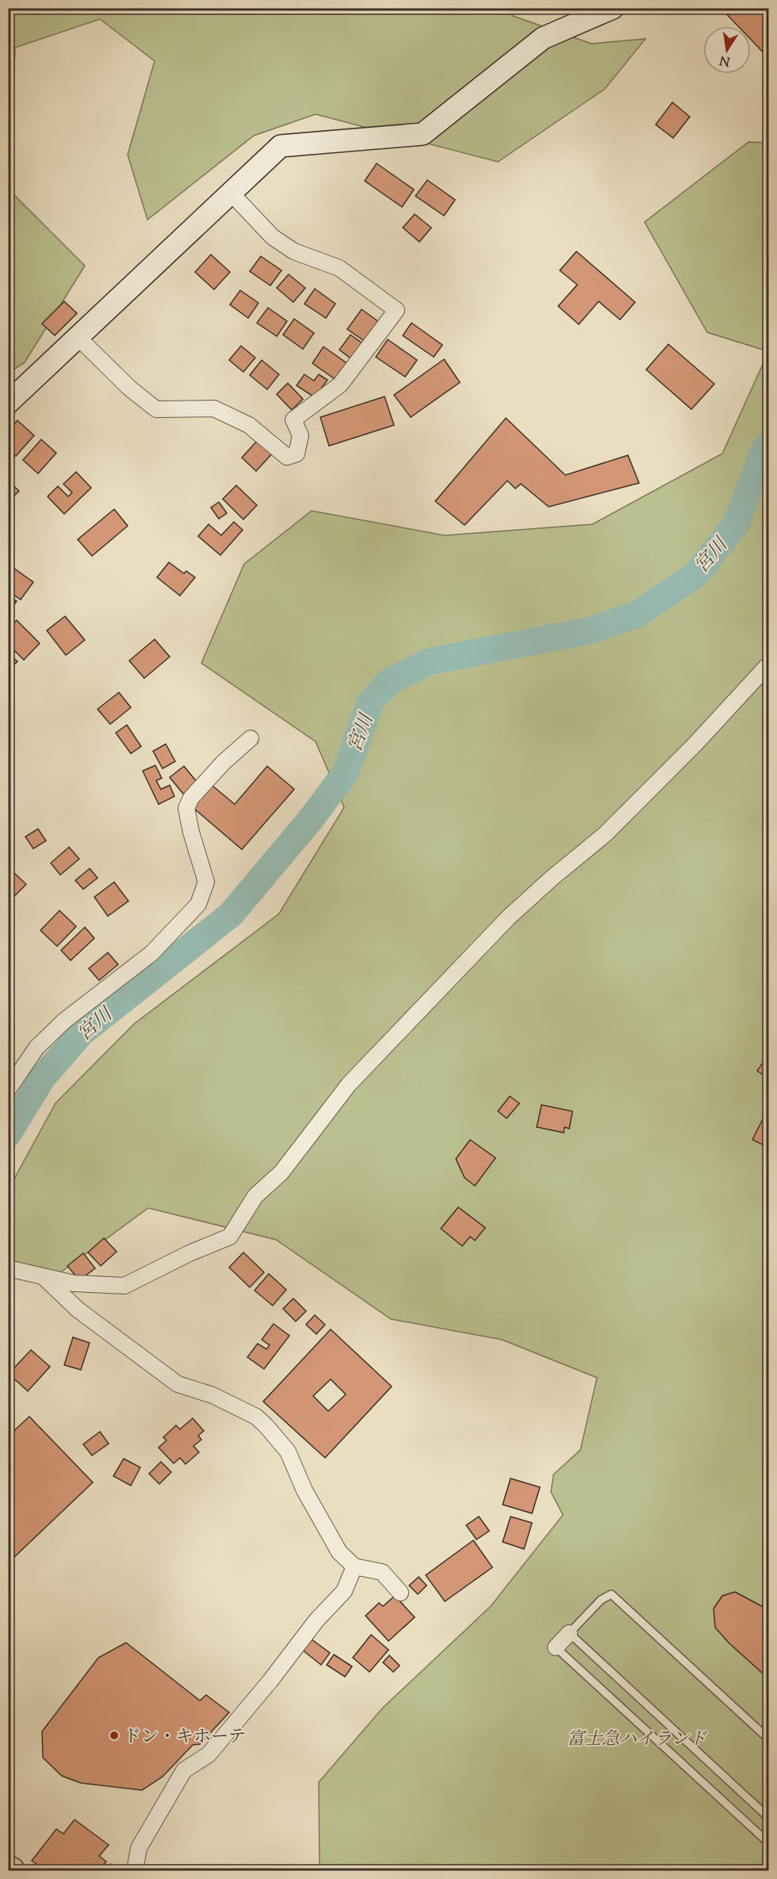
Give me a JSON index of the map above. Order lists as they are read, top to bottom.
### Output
{
  "water": ["宮川"],
  "parks": ["富士急ハイランド"],
  "places": ["ドン・キホーテ"],
  "north": "bottom"
}
